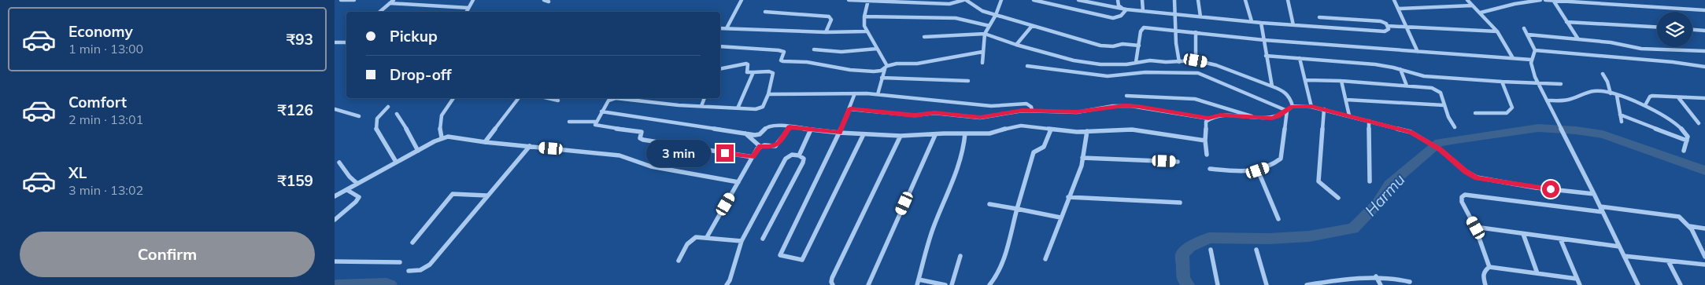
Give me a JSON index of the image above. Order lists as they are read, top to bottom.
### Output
{
  "water": ["Harmu"],
  "page": {
    "list": [
      {
        "name": "Economy",
        "note": "1 min · 13:00",
        "value": "₹93"
      },
      {
        "name": "Comfort",
        "note": "2 min · 13:01",
        "value": "₹126"
      },
      {
        "name": "XL",
        "note": "3 min · 13:02",
        "value": "₹159"
      }
    ],
    "banner": ["Pickup", "Drop-off"],
    "bubble": "3 min",
    "buttons": "Confirm"
  }
}
